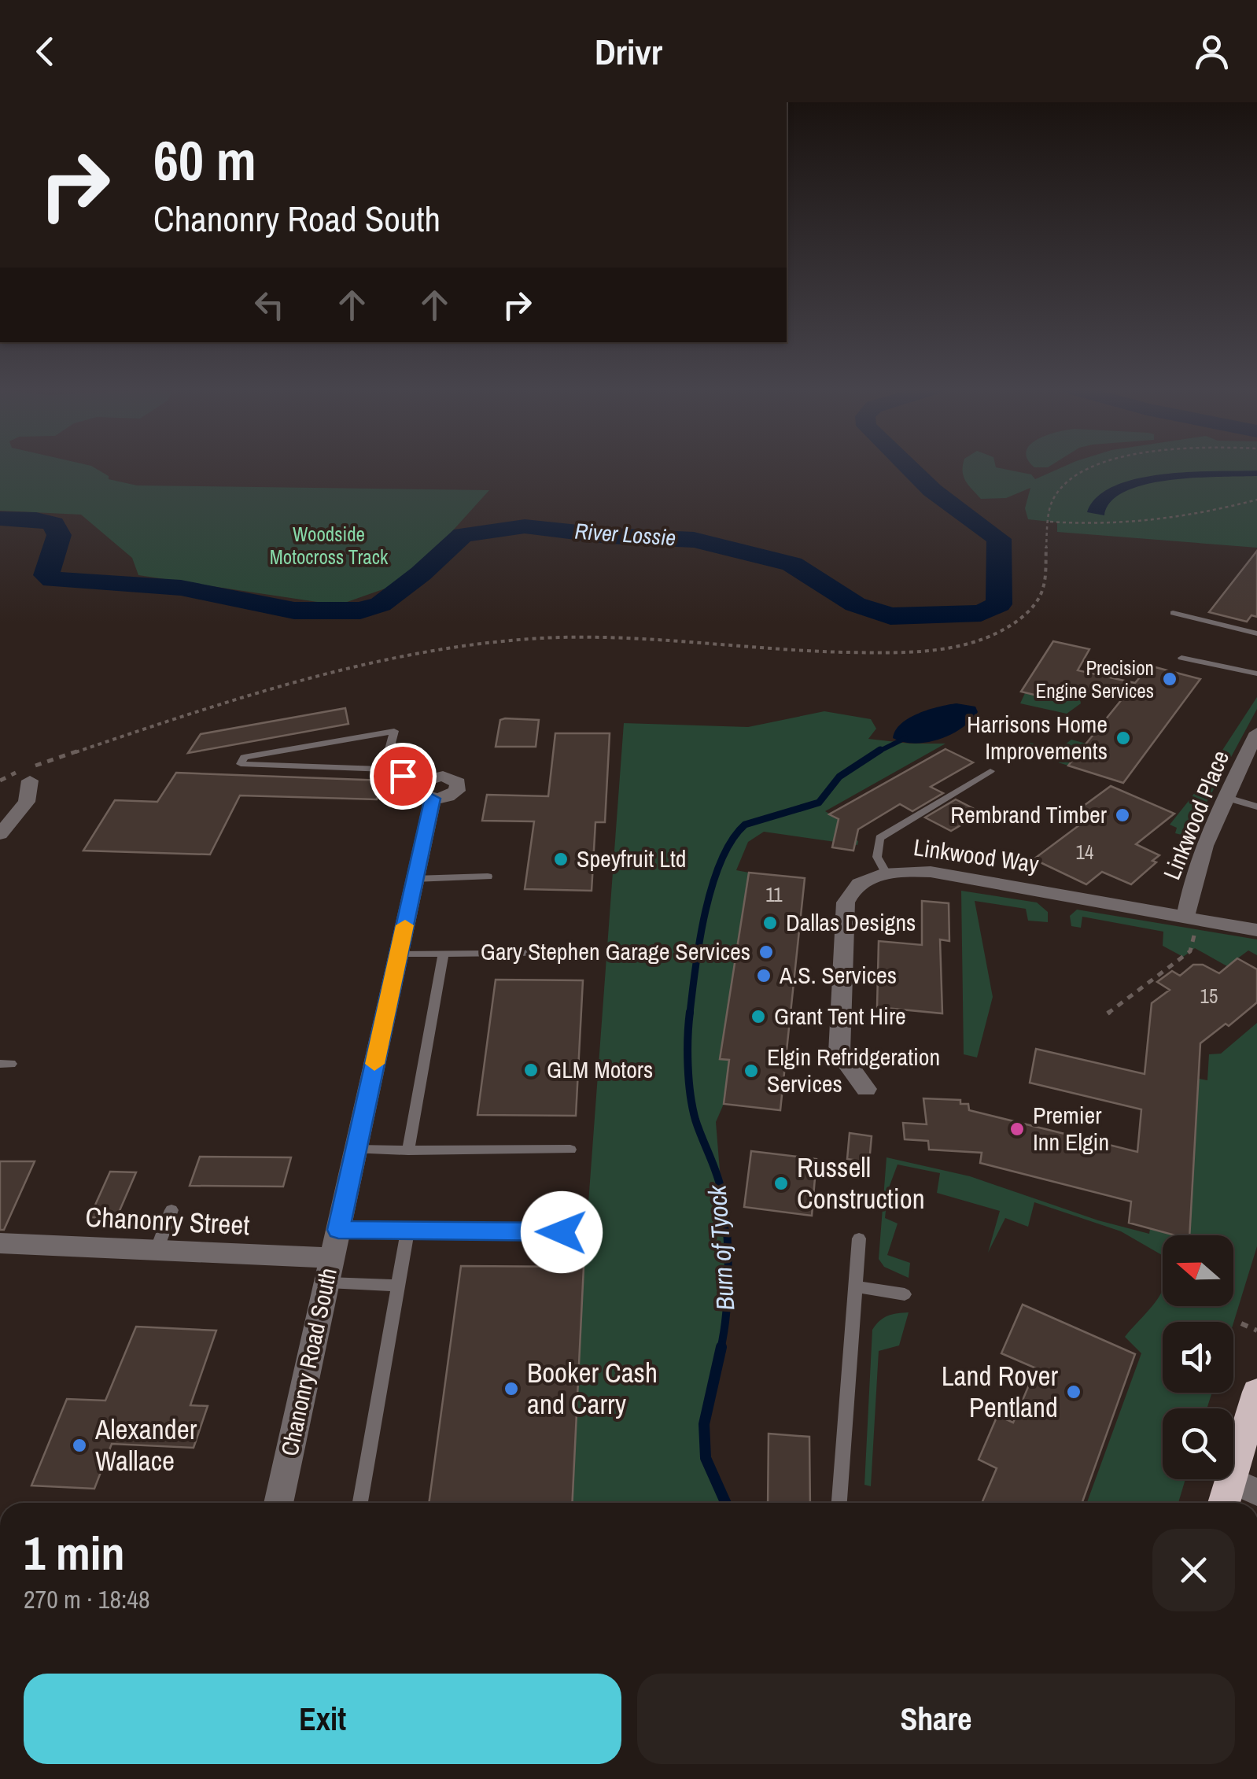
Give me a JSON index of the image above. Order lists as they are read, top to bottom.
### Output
{
  "streets": {
    "street": [
      "Linkwood Place",
      "Linkwood Way",
      "Chanonry Street",
      "Chanonry Road South"
    ]
  },
  "crossings": [
    ["Linkwood Place", "Linkwood Way"],
    ["Chanonry Street", "Chanonry Road South"]
  ],
  "water": ["River Lossie", "Burn of Tyock"],
  "parks": ["Woodside Motocross Track"],
  "places": [
    "Precision Engine Services",
    "Harrisons Home Improvements",
    "Rembrand Timber",
    "Speyfruit Ltd",
    "Dallas Designs",
    "Gary Stephen Garage Services",
    "A.S. Services",
    "Grant Tent Hire",
    "GLM Motors",
    "Elgin Refridgeration Services",
    "Premier Inn Elgin",
    "Russell Construction",
    "Booker Cash and Carry",
    "Land Rover Pentland",
    "Alexander Wallace"
  ],
  "house_numbers": ["14", "11", "15"],
  "north": "left",
  "page": {
    "header": "Drivr",
    "turn": ["60 m", "Chanonry Road South"],
    "heading": ["1 min", "270 m · 18:48"],
    "buttons": ["Exit", "Share"]
  }
}
